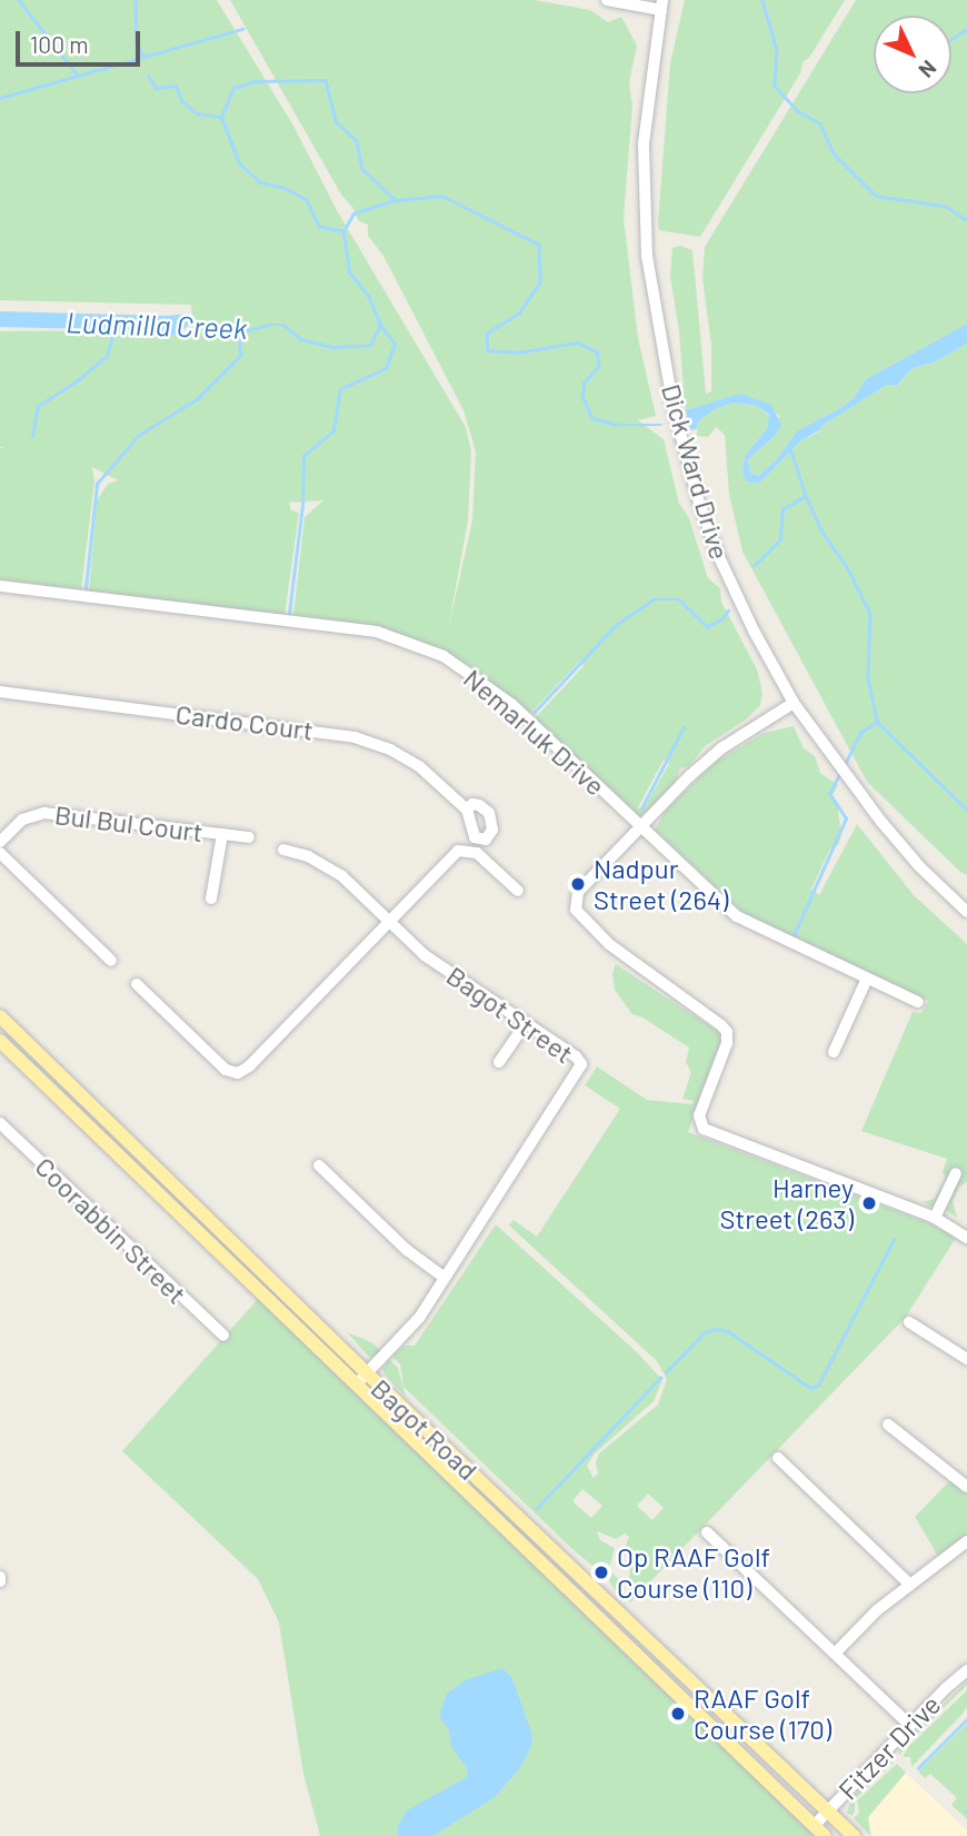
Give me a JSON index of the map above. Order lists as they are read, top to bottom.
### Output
{
  "streets": {
    "main road": ["Bagot Road"],
    "street": [
      "Dick Ward Drive",
      "Cardo Court",
      "Nemarluk Drive",
      "Bul Bul Court",
      "Bagot Street",
      "Coorabbin Street",
      "Fitzer Drive"
    ]
  },
  "crossings": [
    ["Bagot Street", "Bagot Road"],
    ["Bagot Road", "Fitzer Drive"]
  ],
  "water": ["Ludmilla Creek"],
  "places": [
    "Nadpur Street (264)",
    "Harney Street (263)",
    "Op RAAF Golf Course (110)",
    "RAAF Golf Course (170)"
  ],
  "scale_bar": "100 m",
  "north": "bottom right"
}
